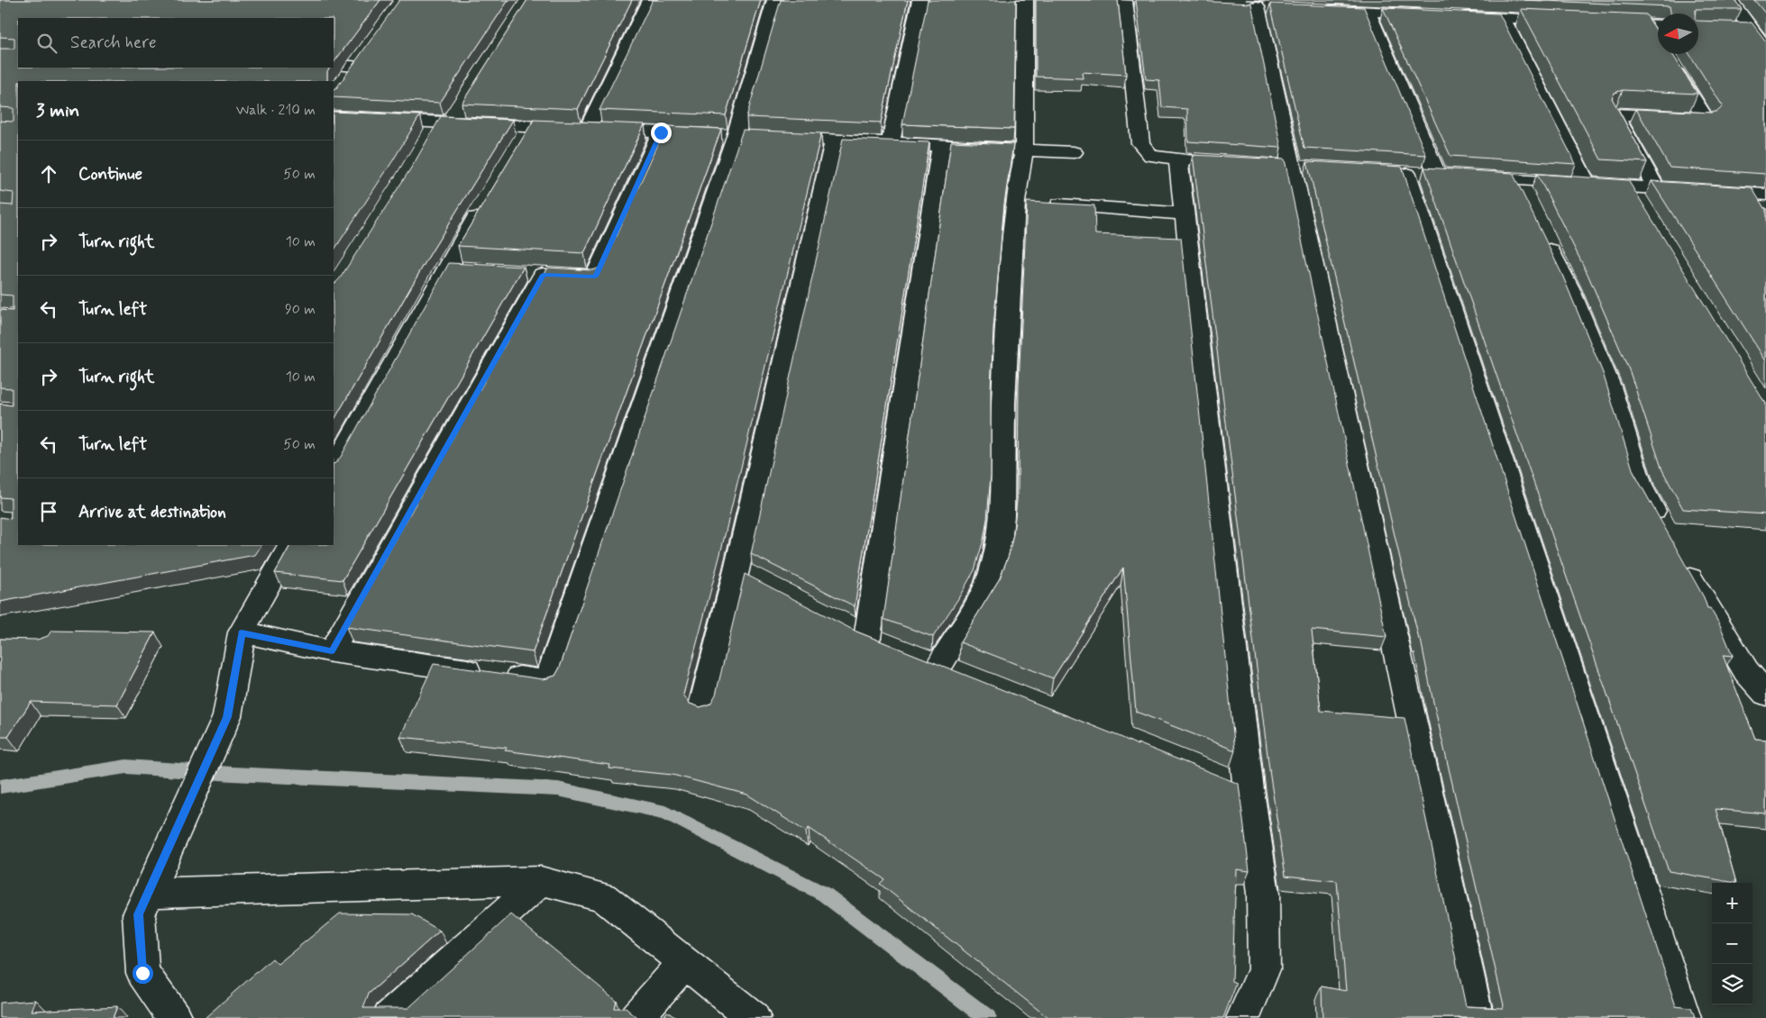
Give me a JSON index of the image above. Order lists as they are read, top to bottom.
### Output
{
  "north": "left",
  "page": {
    "search": "Search here",
    "heading": ["3 min", "Walk · 210 m"],
    "list": [
      ["Continue", "50 m"],
      ["Turn right", "10 m"],
      ["Turn left", "90 m"],
      ["Turn right", "10 m"],
      ["Turn left", "50 m"],
      "Arrive at destination"
    ],
    "map_buttons": ["+", "−"]
  }
}
